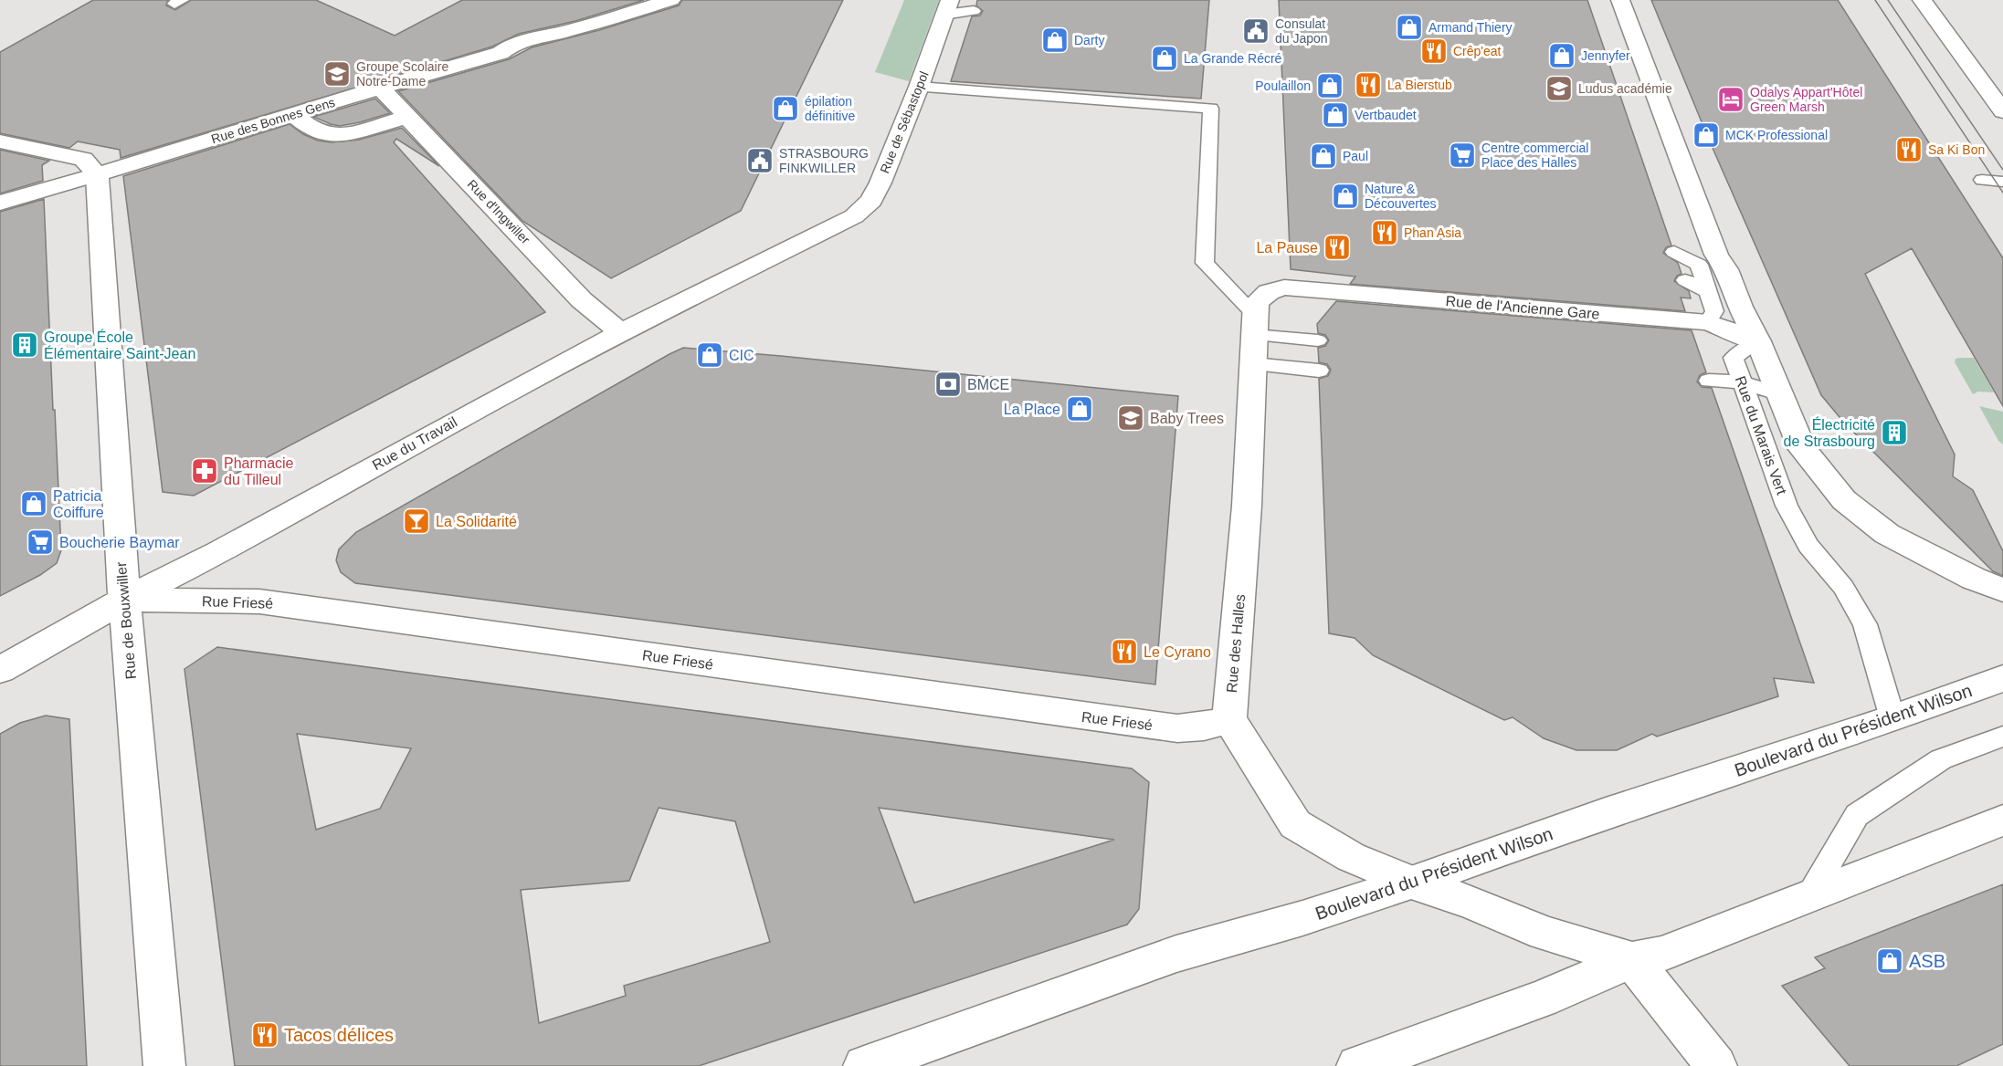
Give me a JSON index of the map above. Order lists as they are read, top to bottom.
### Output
{
  "streets": {
    "street": [
      "Rue des Bonnes Gens",
      "Rue de Sébastopol",
      "Rue d'Ingwiller",
      "Rue de l'Ancienne Gare",
      "Rue du Travail",
      "Rue Friesé",
      "Rue de Bouxwiller",
      "Rue des Halles",
      "Boulevard du Président Wilson"
    ],
    "lane": ["Rue du Marais Vert"]
  },
  "crossings": [
    ["Rue des Bonnes Gens", "Rue d'Ingwiller"],
    ["Rue des Bonnes Gens", "Rue de Bouxwiller"],
    ["Rue de Sébastopol", "Rue du Travail"],
    ["Rue d'Ingwiller", "Rue du Travail"],
    ["Rue de l'Ancienne Gare", "Rue du Marais Vert"],
    ["Rue de l'Ancienne Gare", "Rue des Halles"],
    ["Rue du Marais Vert", "Boulevard du Président Wilson"],
    ["Rue du Travail", "Rue Friesé"],
    ["Rue du Travail", "Rue de Bouxwiller"],
    ["Rue Friesé", "Rue de Bouxwiller"],
    ["Rue Friesé", "Rue des Halles"]
  ],
  "places": {
    "shop": [
      "Armand Thiery",
      "Darty",
      "Jennyfer",
      "La Grande Récré",
      "Poulaillon",
      "épilation définitive",
      "Vertbaudet",
      "MCK Professional",
      "Paul",
      "Nature & Découvertes",
      "CIC",
      "La Place",
      "Patricia Coiffure",
      "ASB"
    ],
    "public building": ["Consulat du Japon", "STRASBOURG FINKWILLER"],
    "restaurant": [
      "Crêp'eat",
      "La Bierstub",
      "Sa Ki Bon",
      "Phan Asia",
      "La Pause",
      "Le Cyrano",
      "Tacos délices"
    ],
    "school or university": ["Groupe Scolaire Notre-Dame", "Ludus académie", "Baby Trees"],
    "hotel": ["Odalys Appart'Hôtel Green Marsh"],
    "supermarket": ["Centre commercial Place des Halles", "Boucherie Baymar"],
    "building": ["Groupe École Élémentaire Saint-Jean", "Électricité de Strasbourg"],
    "bank": ["BMCE"],
    "pharmacy": ["Pharmacie du Tilleul"],
    "bar": ["La Solidarité"]
  }
}
